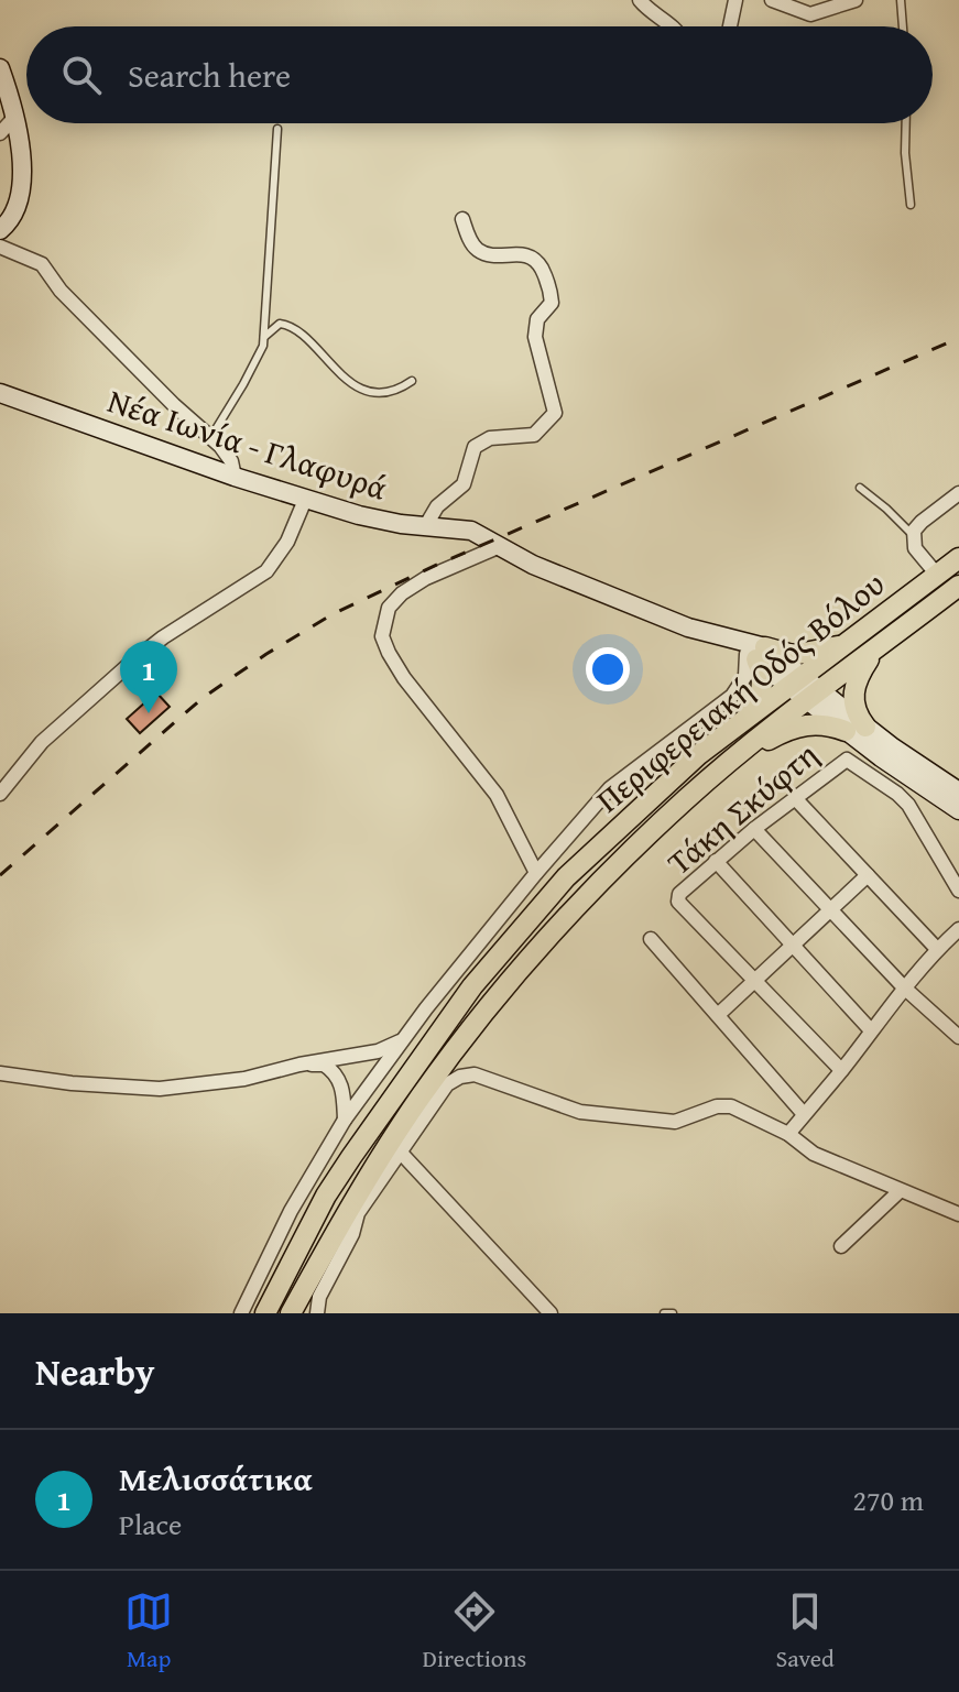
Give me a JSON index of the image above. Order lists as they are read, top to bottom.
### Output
{
  "streets": {
    "main road": ["Νέα Ιωνία - Γλαφυρά", "Περιφερειακή Οδός Βόλου"],
    "street": ["Τάκη Σκύφτη"]
  },
  "crossings": [
    ["Νέα Ιωνία - Γλαφυρά", "Περιφερειακή Οδός Βόλου"]
  ],
  "page": {
    "search": "Search here",
    "pins": "1",
    "heading": "Nearby",
    "list": [
      {
        "mark": "1",
        "name": "Μελισσάτικα",
        "note": "Place",
        "value": "270 m"
      }
    ],
    "nav": ["Map", "Directions", "Saved"]
  }
}
